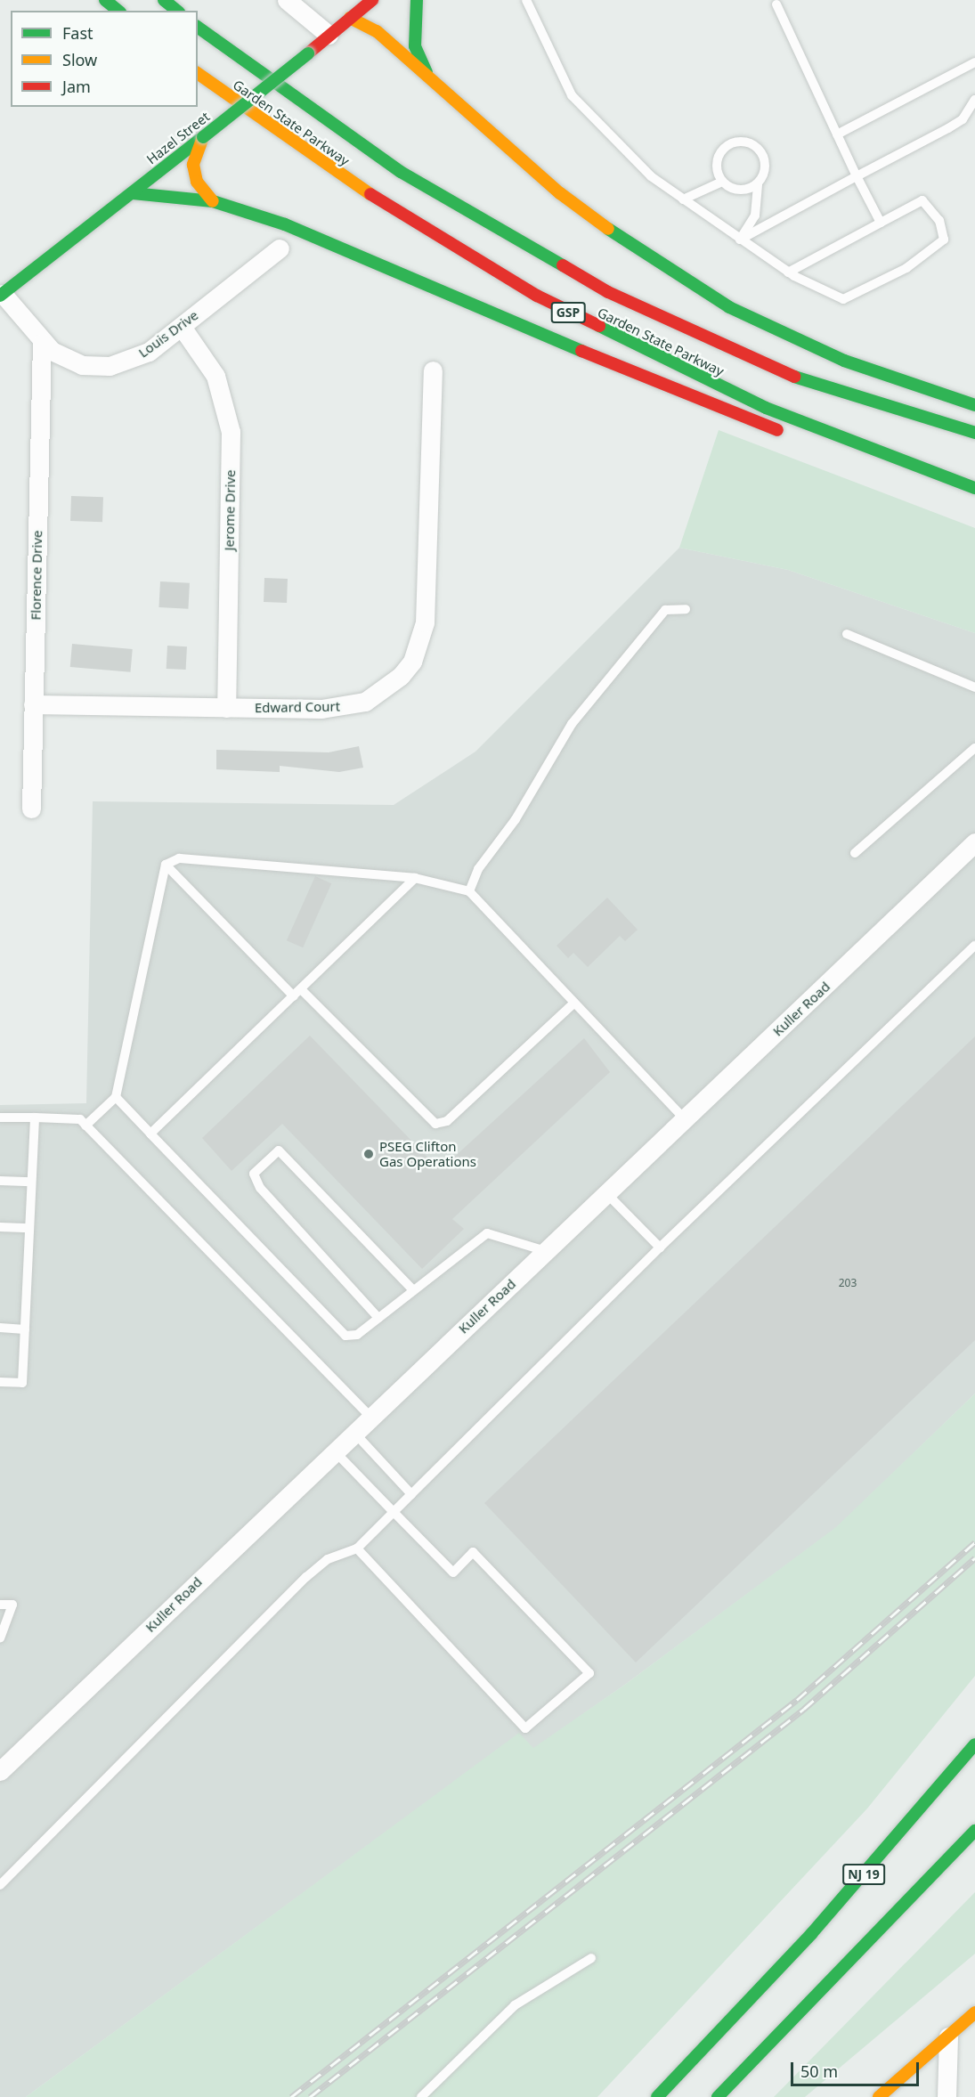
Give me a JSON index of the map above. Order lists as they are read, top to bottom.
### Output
{
  "streets": {
    "main road": [
      "Garden State Parkway",
      "Hazel Street",
      "GSP",
      "NJ 19"
    ],
    "street": [
      "Louis Drive",
      "Jerome Drive",
      "Florence Drive",
      "Edward Court",
      "Kuller Road"
    ]
  },
  "crossings": [
    ["Hazel Street", "Louis Drive"],
    ["Louis Drive", "Jerome Drive"],
    ["Louis Drive", "Florence Drive"],
    ["Jerome Drive", "Edward Court"],
    ["Florence Drive", "Edward Court"]
  ],
  "places": ["PSEG Clifton Gas Operations"],
  "house_numbers": ["203"],
  "legend": ["Fast", "Slow", "Jam"],
  "scale_bar": "50 m"
}
